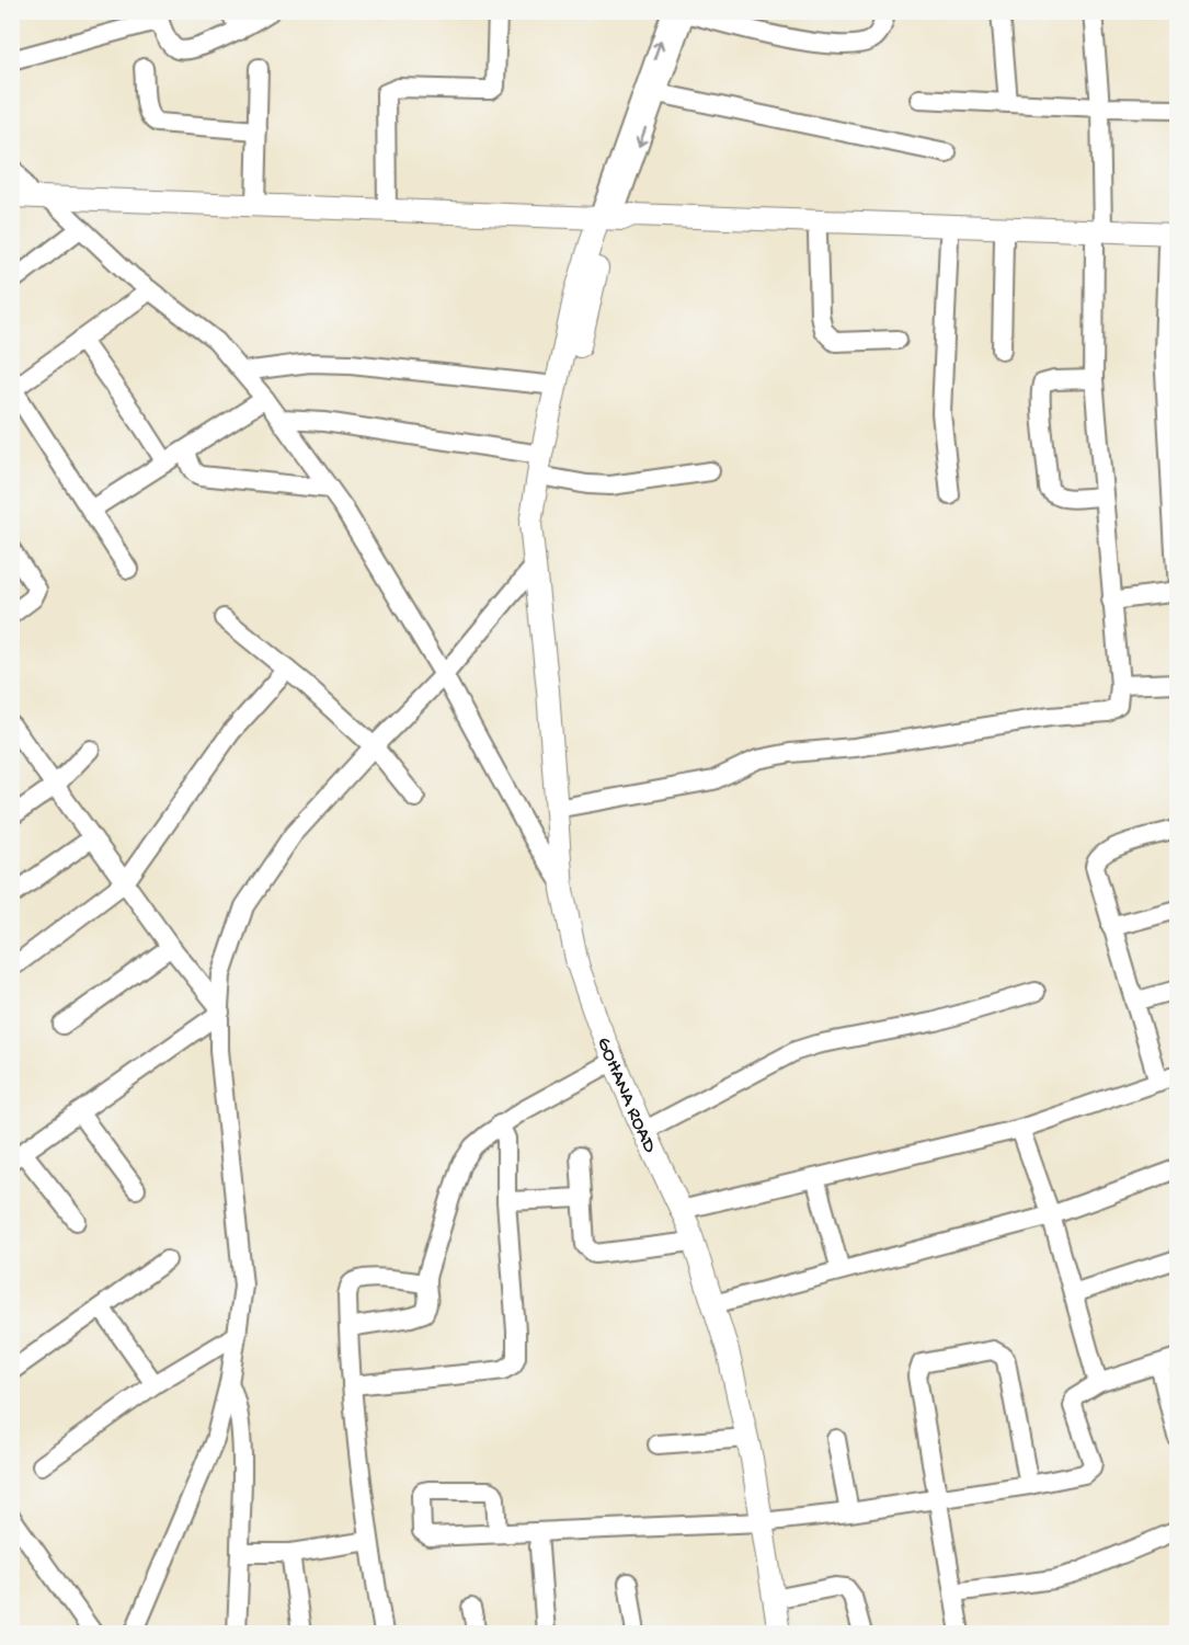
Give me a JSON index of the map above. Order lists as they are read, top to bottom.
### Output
{
  "streets": {
    "main road": ["GOHANA ROAD"]
  }
}
